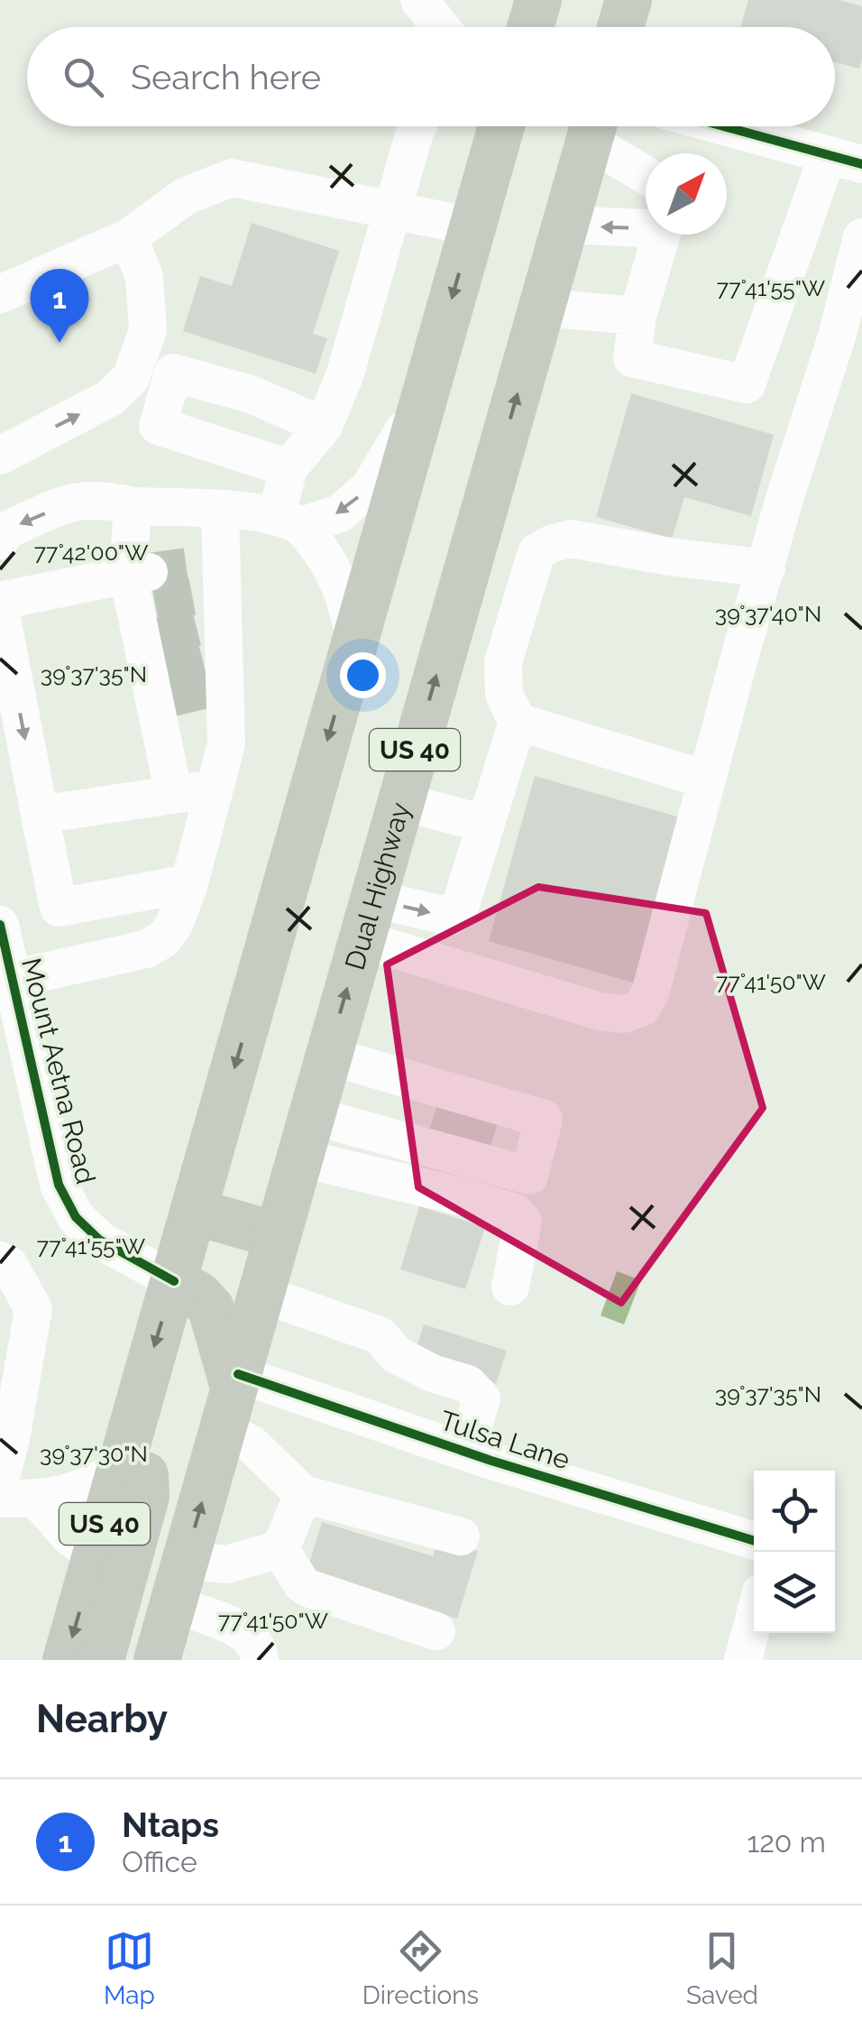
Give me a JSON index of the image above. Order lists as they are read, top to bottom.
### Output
{
  "streets": {
    "main road": ["US 40", "Dual Highway"],
    "street": ["Mount Aetna Road", "Tulsa Lane"]
  },
  "crossings": [
    ["US 40", "Mount Aetna Road"],
    ["Dual Highway", "Tulsa Lane"]
  ],
  "north": "top right",
  "page": {
    "search": "Search here",
    "pins": "1",
    "heading": "Nearby",
    "list": [
      {
        "mark": "1",
        "name": "Ntaps",
        "note": "Office",
        "value": "120 m"
      }
    ],
    "nav": ["Map", "Directions", "Saved"]
  },
  "coordinates": [
    "77°41'55\"W",
    "77°42'00\"W",
    "39°37'40\"N",
    "39°37'35\"N",
    "77°41'50\"W",
    "39°37'30\"N"
  ]
}
